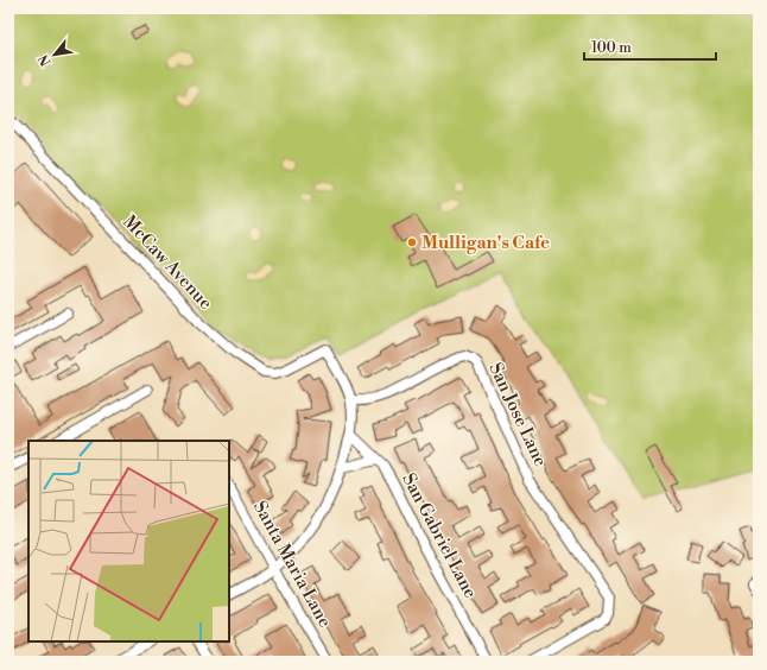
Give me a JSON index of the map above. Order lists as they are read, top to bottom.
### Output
{
  "streets": {
    "street": [
      "McCaw Avenue",
      "San Jose Lane",
      "San Gabriel Lane",
      "Santa Maria Lane"
    ]
  },
  "crossings": [
    ["McCaw Avenue", "San Jose Lane"]
  ],
  "places": ["Mulligan's Cafe"],
  "scale_bar": "100 m",
  "north": "bottom left"
}
